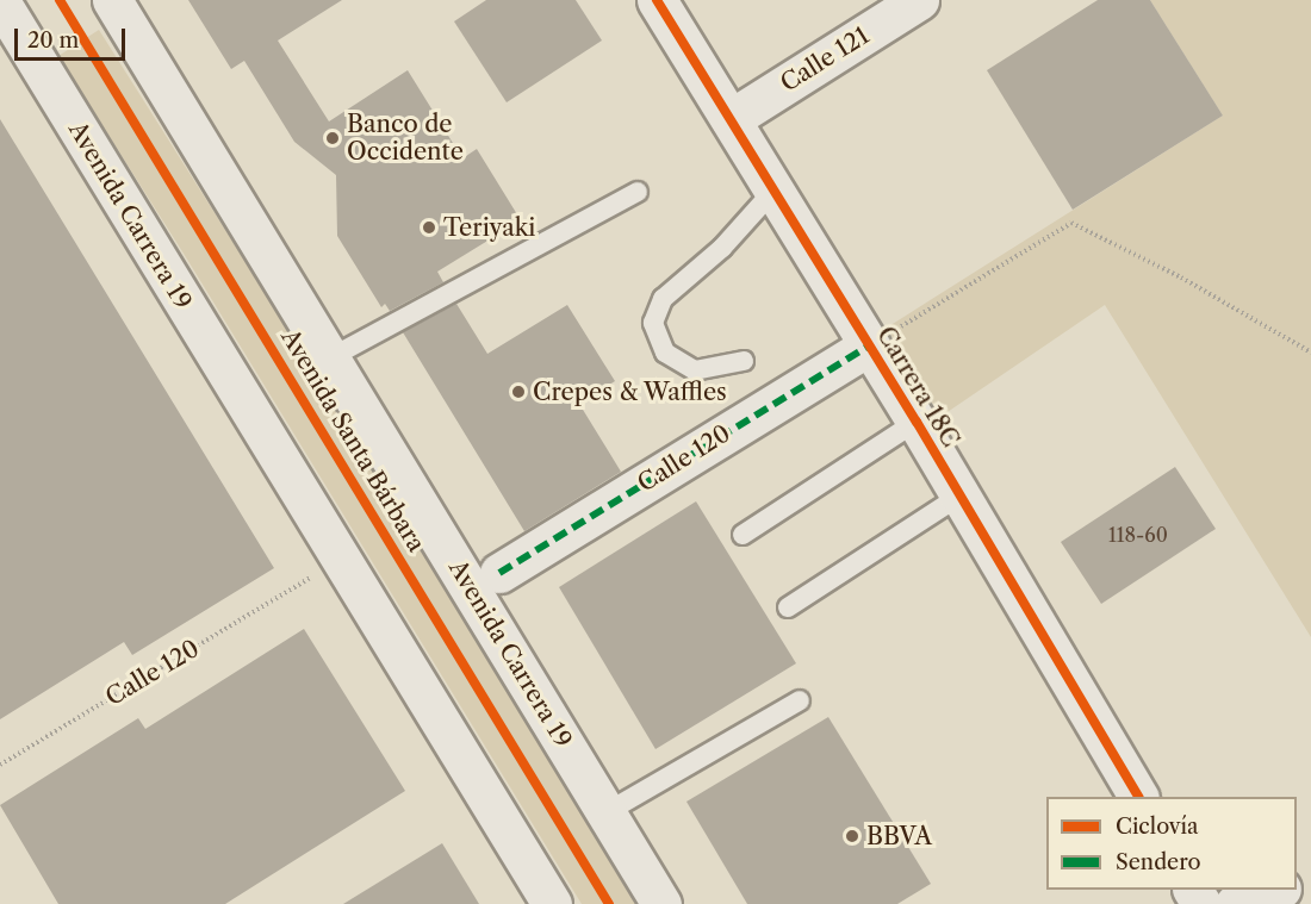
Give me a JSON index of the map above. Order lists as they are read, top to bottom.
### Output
{
  "streets": {
    "main road": [
      "Calle 121",
      "Avenida Carrera 19",
      "Carrera 18C",
      "Calle 120"
    ],
    "cycle path": ["Avenida Santa Bárbara"]
  },
  "crossings": [
    ["Calle 121", "Carrera 18C"],
    ["Avenida Carrera 19", "Calle 120"],
    ["Carrera 18C", "Calle 120"]
  ],
  "places": [
    "Banco de Occidente",
    "Teriyaki",
    "Crepes & Waffles",
    "BBVA"
  ],
  "house_numbers": ["118-60"],
  "legend": ["Ciclovía", "Sendero"],
  "scale_bar": "20 m"
}
